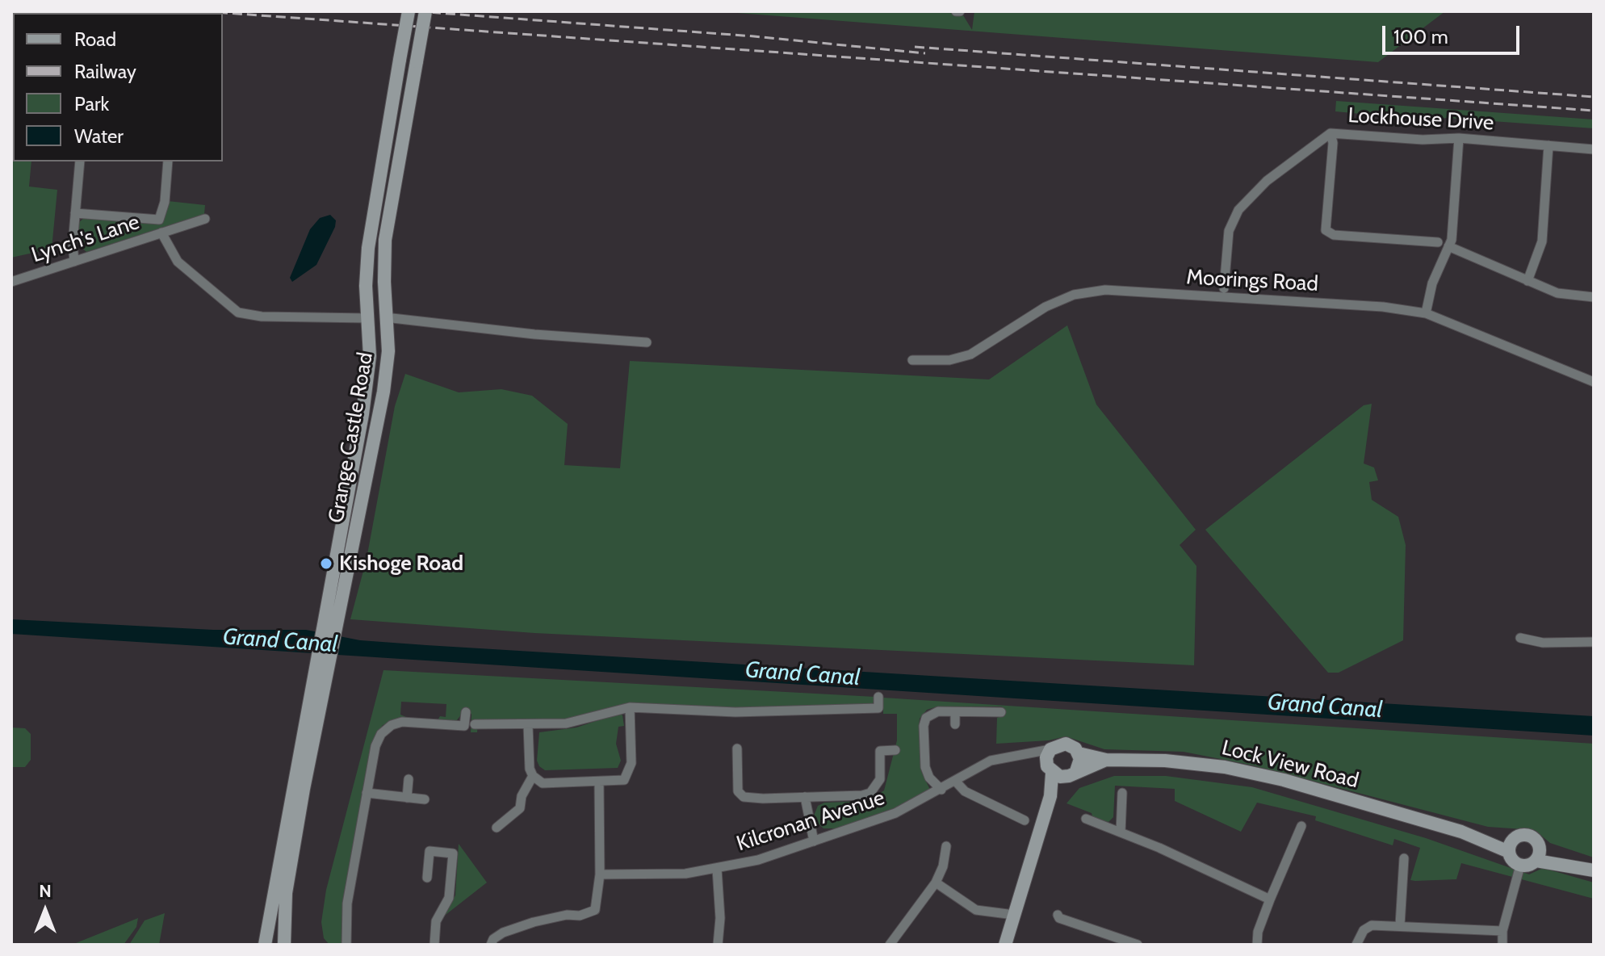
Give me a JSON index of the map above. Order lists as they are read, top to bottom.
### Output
{
  "streets": {
    "main road": ["Grange Castle Road", "Lock View Road"],
    "street": [
      "Lockhouse Drive",
      "Lynch's Lane",
      "Moorings Road",
      "Kilcronan Avenue"
    ]
  },
  "crossings": [
    ["Lynch's Lane", "Grange Castle Road"],
    ["Lock View Road", "Kilcronan Avenue"]
  ],
  "water": ["Grand Canal"],
  "places": ["Kishoge Road"],
  "legend": [
    "Road",
    "Railway",
    "Park",
    "Water"
  ],
  "scale_bar": "100 m",
  "north": "top"
}
